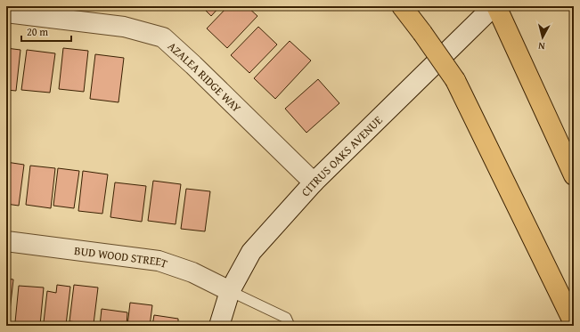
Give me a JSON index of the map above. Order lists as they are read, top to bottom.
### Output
{
  "streets": {
    "street": ["AZALEA RIDGE WAY", "CITRUS OAKS AVENUE", "BUD WOOD STREET"]
  },
  "crossings": [
    ["AZALEA RIDGE WAY", "CITRUS OAKS AVENUE"],
    ["CITRUS OAKS AVENUE", "BUD WOOD STREET"]
  ],
  "scale_bar": "20 m",
  "north": "bottom"
}
